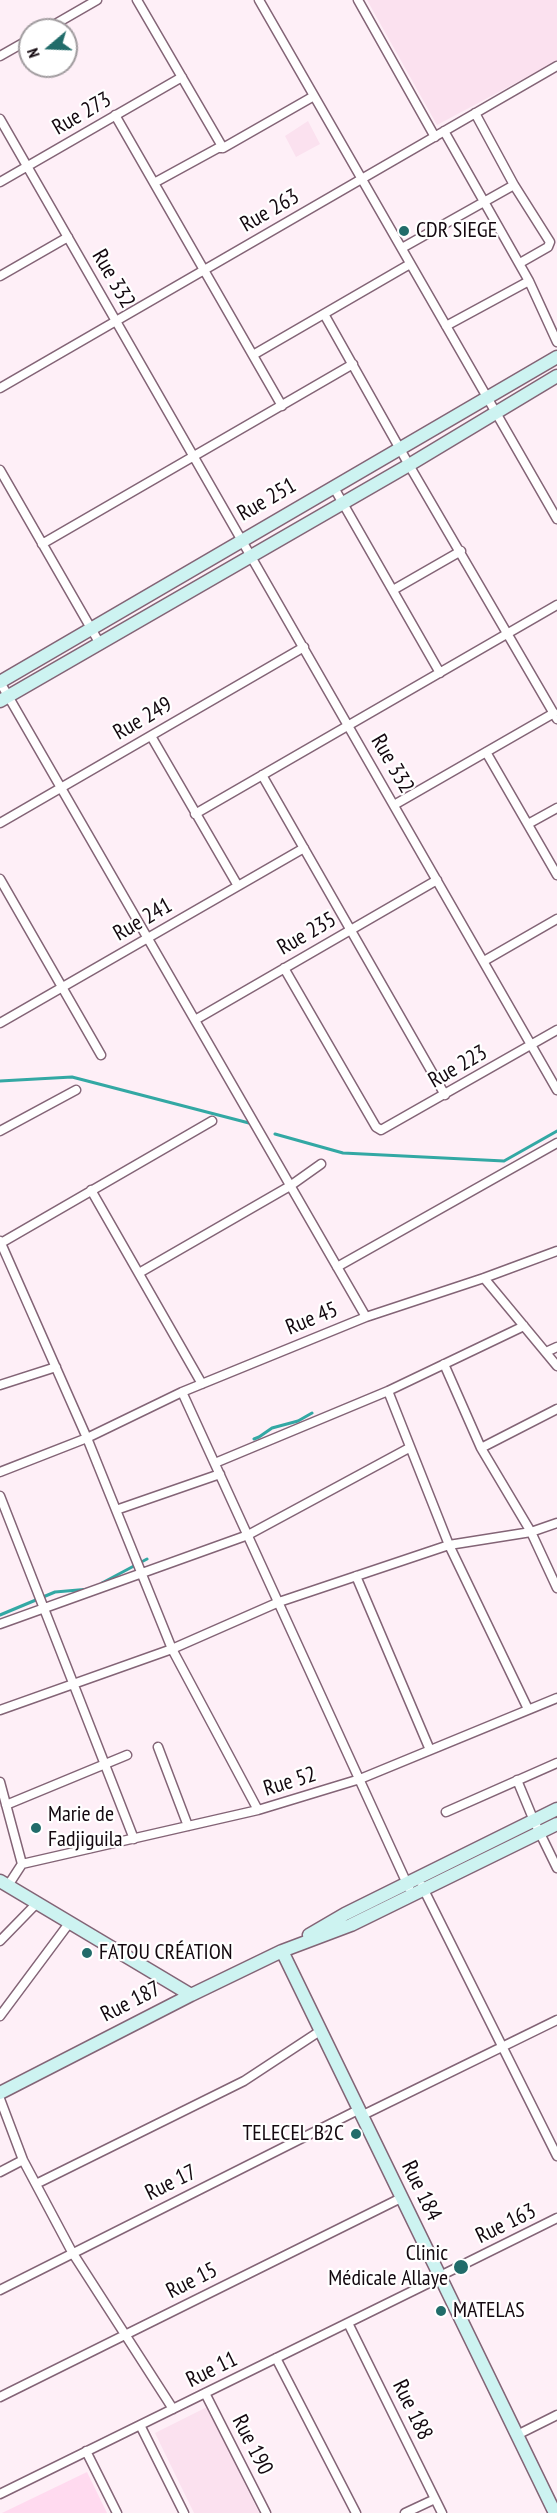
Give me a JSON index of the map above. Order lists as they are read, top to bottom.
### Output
{
  "streets": {
    "street": [
      "Rue 273",
      "Rue 263",
      "Rue 332",
      "Rue 251",
      "Rue 249",
      "Rue 241",
      "Rue 235",
      "Rue 223",
      "Rue 45",
      "Rue 52",
      "Rue 187",
      "Rue 17",
      "Rue 184",
      "Rue 163",
      "Rue 15",
      "Rue 11",
      "Rue 188",
      "Rue 190"
    ]
  },
  "crossings": [
    ["Rue 273", "Rue 332"],
    ["Rue 263", "Rue 332"],
    ["Rue 332", "Rue 251"],
    ["Rue 332", "Rue 249"],
    ["Rue 332", "Rue 235"],
    ["Rue 332", "Rue 223"],
    ["Rue 235", "Rue 223"],
    ["Rue 187", "Rue 184"],
    ["Rue 17", "Rue 184"],
    ["Rue 184", "Rue 163"],
    ["Rue 184", "Rue 15"],
    ["Rue 184", "Rue 11"],
    ["Rue 163", "Rue 11"],
    ["Rue 11", "Rue 188"],
    ["Rue 11", "Rue 190"]
  ],
  "places": [
    "CDR SIEGE",
    "Marie de Fadjiguila",
    "FATOU CRÉATION",
    "TELECEL B2C",
    "Clinic Médicale Allaye",
    "MATELAS"
  ],
  "north": "left"
}
